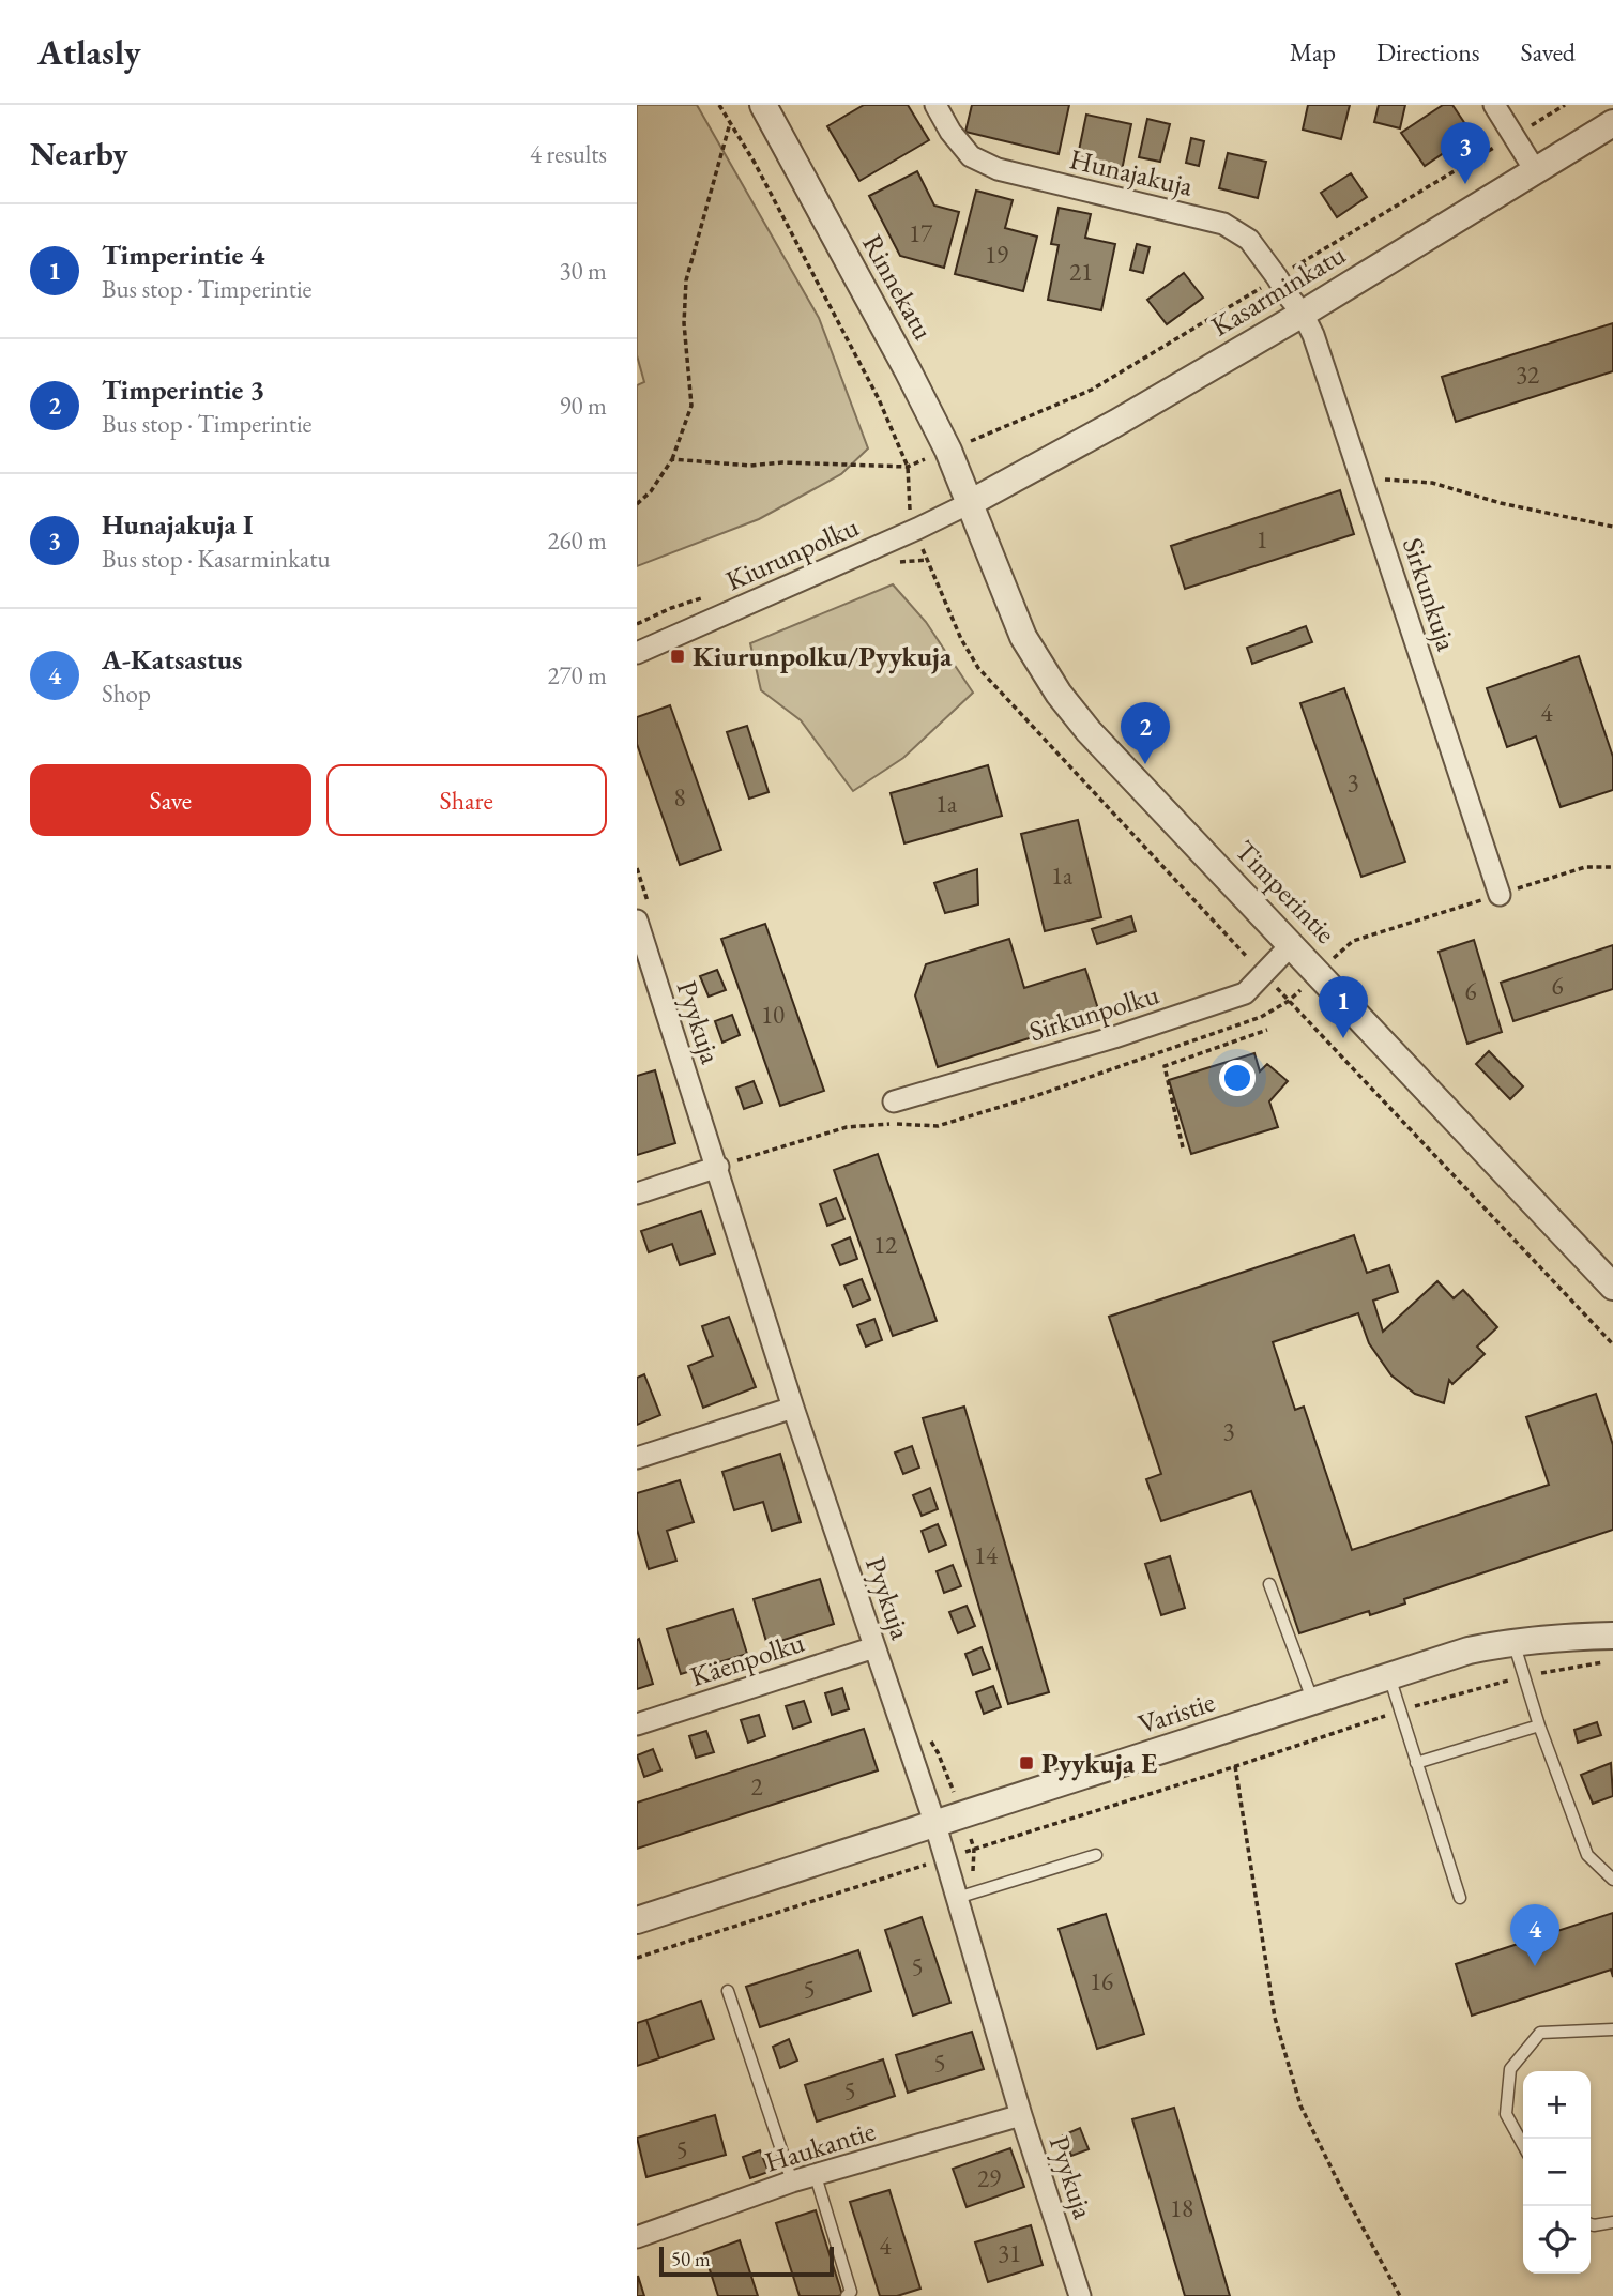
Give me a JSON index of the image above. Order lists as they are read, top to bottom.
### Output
{
  "streets": {
    "street": [
      "Hunajakuja",
      "Rinnekatu",
      "Kasarminkatu",
      "Kiurunpolku",
      "Sirkunkuja",
      "Timperintie",
      "Sirkunpolku",
      "Pyykuja",
      "Käenpolku",
      "Varistie",
      "Haukantie"
    ]
  },
  "crossings": [
    ["Hunajakuja", "Kasarminkatu"],
    ["Hunajakuja", "Sirkunkuja"],
    ["Rinnekatu", "Kasarminkatu"],
    ["Rinnekatu", "Kiurunpolku"],
    ["Rinnekatu", "Timperintie"],
    ["Kasarminkatu", "Kiurunpolku"],
    ["Kasarminkatu", "Sirkunkuja"],
    ["Kasarminkatu", "Timperintie"],
    ["Kiurunpolku", "Timperintie"],
    ["Timperintie", "Sirkunpolku"],
    ["Pyykuja", "Käenpolku"],
    ["Pyykuja", "Varistie"],
    ["Pyykuja", "Haukantie"]
  ],
  "places": {
    "transit": ["Kiurunpolku/Pyykuja", "Pyykuja E"]
  },
  "house_numbers": [
    "17",
    "19",
    "21",
    "32",
    "1",
    "4",
    "3",
    "8",
    "1a",
    "1a",
    "6",
    "6",
    "10",
    "12",
    "3",
    "14",
    "2",
    "5",
    "16",
    "5",
    "5",
    "5",
    "5",
    "29",
    "18",
    "4",
    "31"
  ],
  "scale_bar": "50 m",
  "page": {
    "header": "Atlasly",
    "nav": ["Map", "Directions", "Saved"],
    "heading": ["Nearby", "4 results"],
    "pins": [
      "3",
      "2",
      "1",
      "4"
    ],
    "list": [
      {
        "mark": "1",
        "name": "Timperintie 4",
        "note": "Bus stop · Timperintie",
        "value": "30 m"
      },
      {
        "mark": "2",
        "name": "Timperintie 3",
        "note": "Bus stop · Timperintie",
        "value": "90 m"
      },
      {
        "mark": "3",
        "name": "Hunajakuja I",
        "note": "Bus stop · Kasarminkatu",
        "value": "260 m"
      },
      {
        "mark": "4",
        "name": "A-Katsastus",
        "note": "Shop",
        "value": "270 m"
      }
    ],
    "buttons": ["Save", "Share"],
    "map_buttons": ["+", "−"],
    "scale": "50 m"
  }
}
